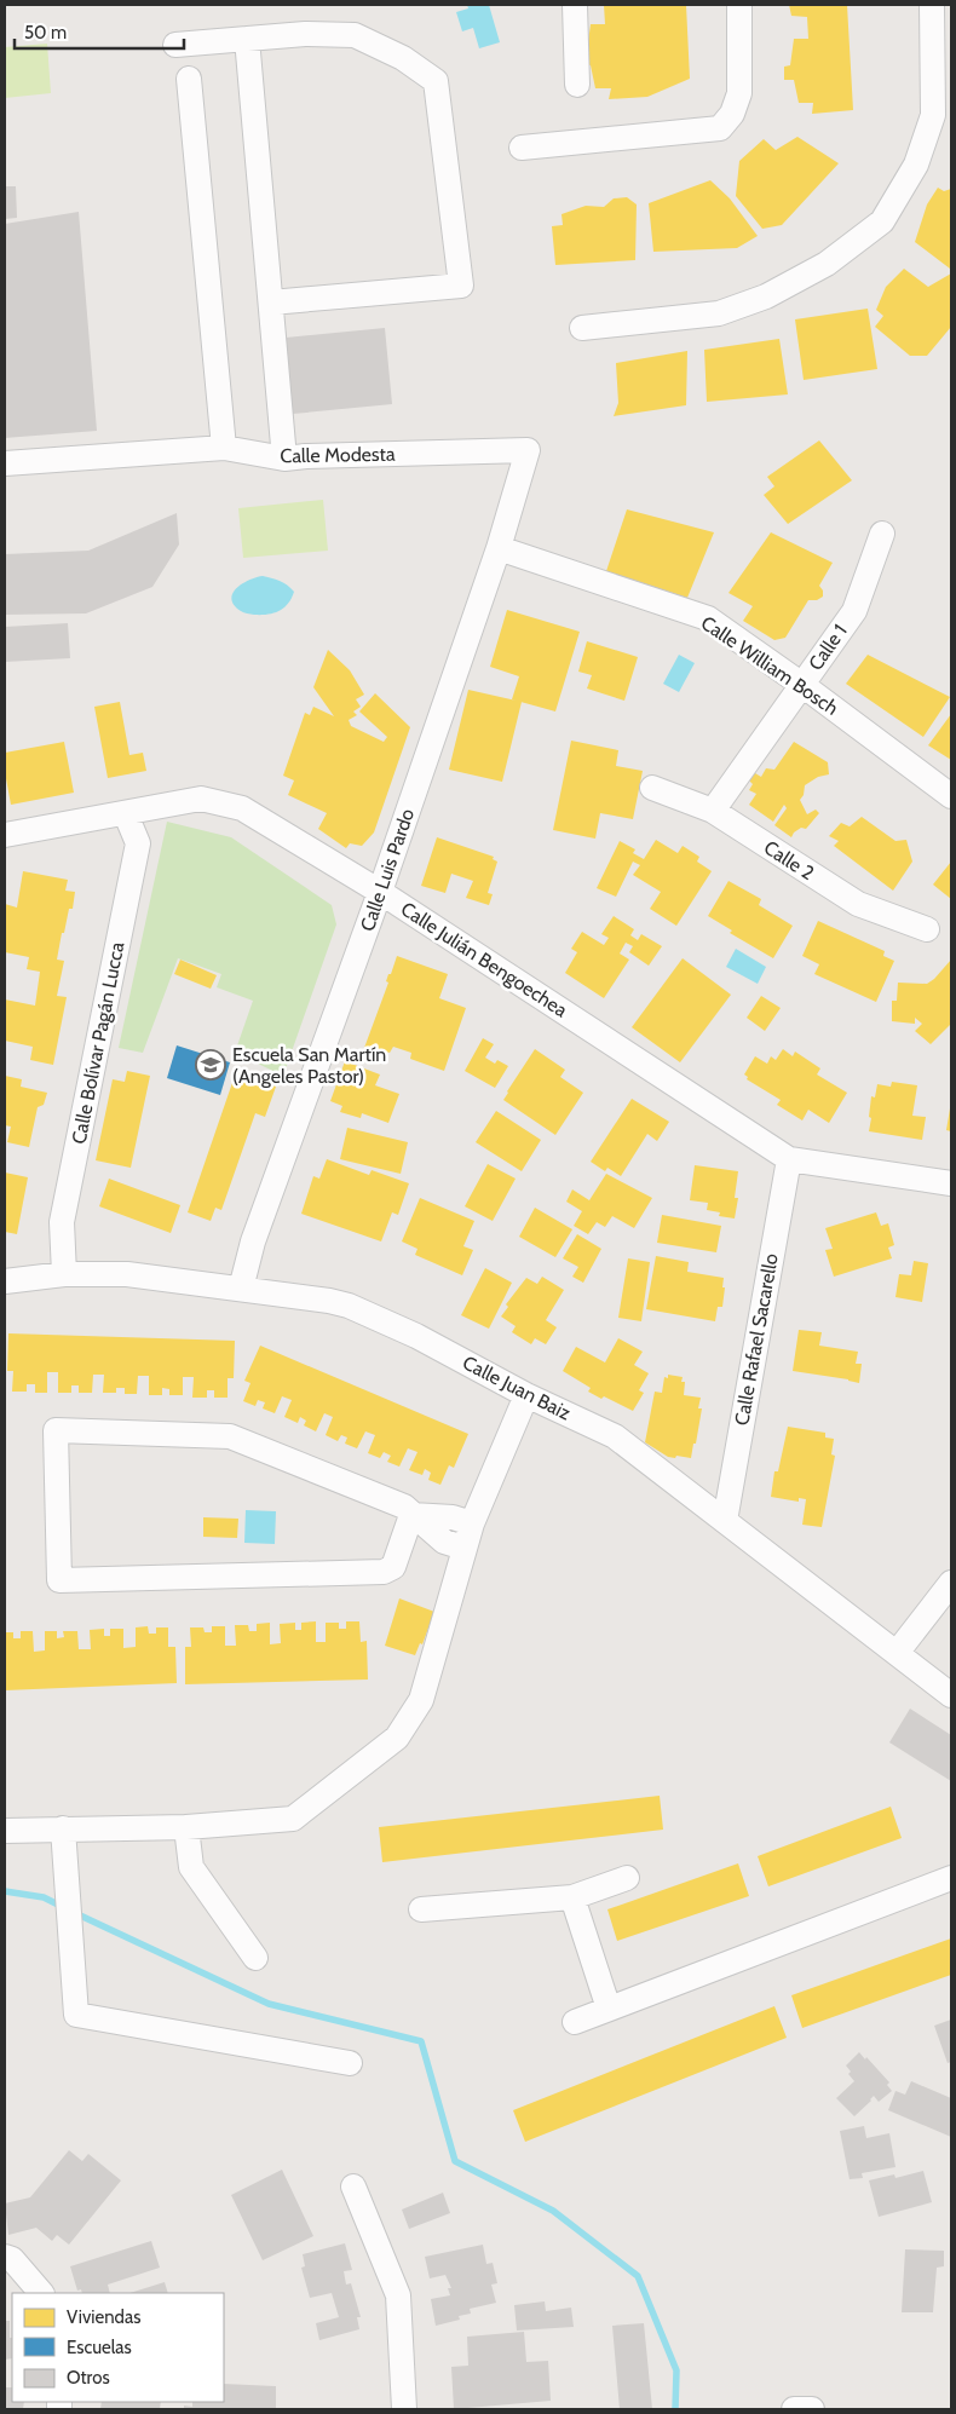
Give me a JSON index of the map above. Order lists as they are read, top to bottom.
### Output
{
  "streets": {
    "street": [
      "Calle Modesta",
      "Calle 1",
      "Calle William Bosch",
      "Calle 2",
      "Calle Luis Pardo",
      "Calle Julián Bengoechea",
      "Calle Bolívar Pagán Lucca",
      "Calle Rafael Sacarello",
      "Calle Juan Baiz"
    ]
  },
  "crossings": [
    ["Calle Modesta", "Calle Luis Pardo"],
    ["Calle 1", "Calle William Bosch"],
    ["Calle 1", "Calle 2"],
    ["Calle William Bosch", "Calle Luis Pardo"],
    ["Calle Luis Pardo", "Calle Julián Bengoechea"],
    ["Calle Luis Pardo", "Calle Juan Baiz"],
    ["Calle Julián Bengoechea", "Calle Bolívar Pagán Lucca"],
    ["Calle Julián Bengoechea", "Calle Rafael Sacarello"],
    ["Calle Bolívar Pagán Lucca", "Calle Juan Baiz"],
    ["Calle Rafael Sacarello", "Calle Juan Baiz"]
  ],
  "places": {
    "school or university": ["Escuela San Martín (Angeles Pastor)"]
  },
  "legend": ["Viviendas", "Escuelas", "Otros"],
  "scale_bar": "50 m"
}
